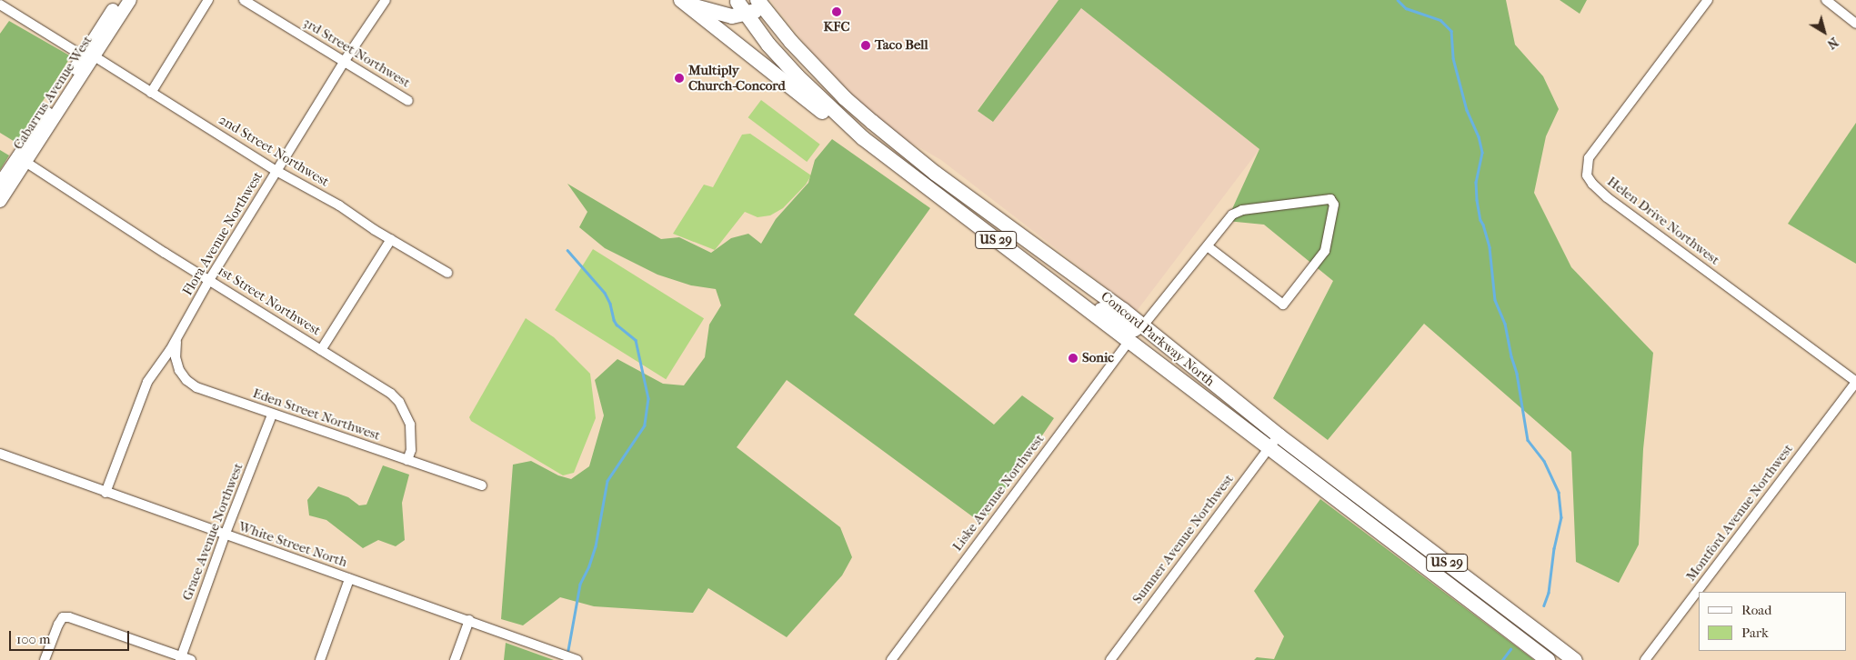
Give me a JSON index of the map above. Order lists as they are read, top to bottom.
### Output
{
  "streets": {
    "highway": ["US 29", "Concord Parkway North"],
    "main road": ["Cabarrus Avenue West"],
    "street": [
      "3rd Street Northwest",
      "2nd Street Northwest",
      "Helen Drive Northwest",
      "Flora Avenue Northwest",
      "1st Street Northwest",
      "Eden Street Northwest",
      "Liske Avenue Northwest",
      "Montford Avenue Northwest",
      "Grace Avenue Northwest",
      "Sumner Avenue Northwest",
      "White Street North"
    ]
  },
  "crossings": [
    ["3rd Street Northwest", "Flora Avenue Northwest"],
    ["Cabarrus Avenue West", "2nd Street Northwest"],
    ["Cabarrus Avenue West", "1st Street Northwest"],
    ["2nd Street Northwest", "Flora Avenue Northwest"],
    ["Helen Drive Northwest", "Montford Avenue Northwest"],
    ["Flora Avenue Northwest", "1st Street Northwest"],
    ["Flora Avenue Northwest", "Eden Street Northwest"],
    ["Flora Avenue Northwest", "White Street North"],
    ["1st Street Northwest", "Eden Street Northwest"],
    ["Concord Parkway North", "Liske Avenue Northwest"],
    ["Concord Parkway North", "Sumner Avenue Northwest"],
    ["Eden Street Northwest", "Grace Avenue Northwest"],
    ["Grace Avenue Northwest", "White Street North"]
  ],
  "places": [
    "KFC",
    "Taco Bell",
    "Multiply Church-Concord",
    "Sonic"
  ],
  "legend": ["Road", "Park"],
  "scale_bar": "100 m",
  "north": "bottom right"
}
